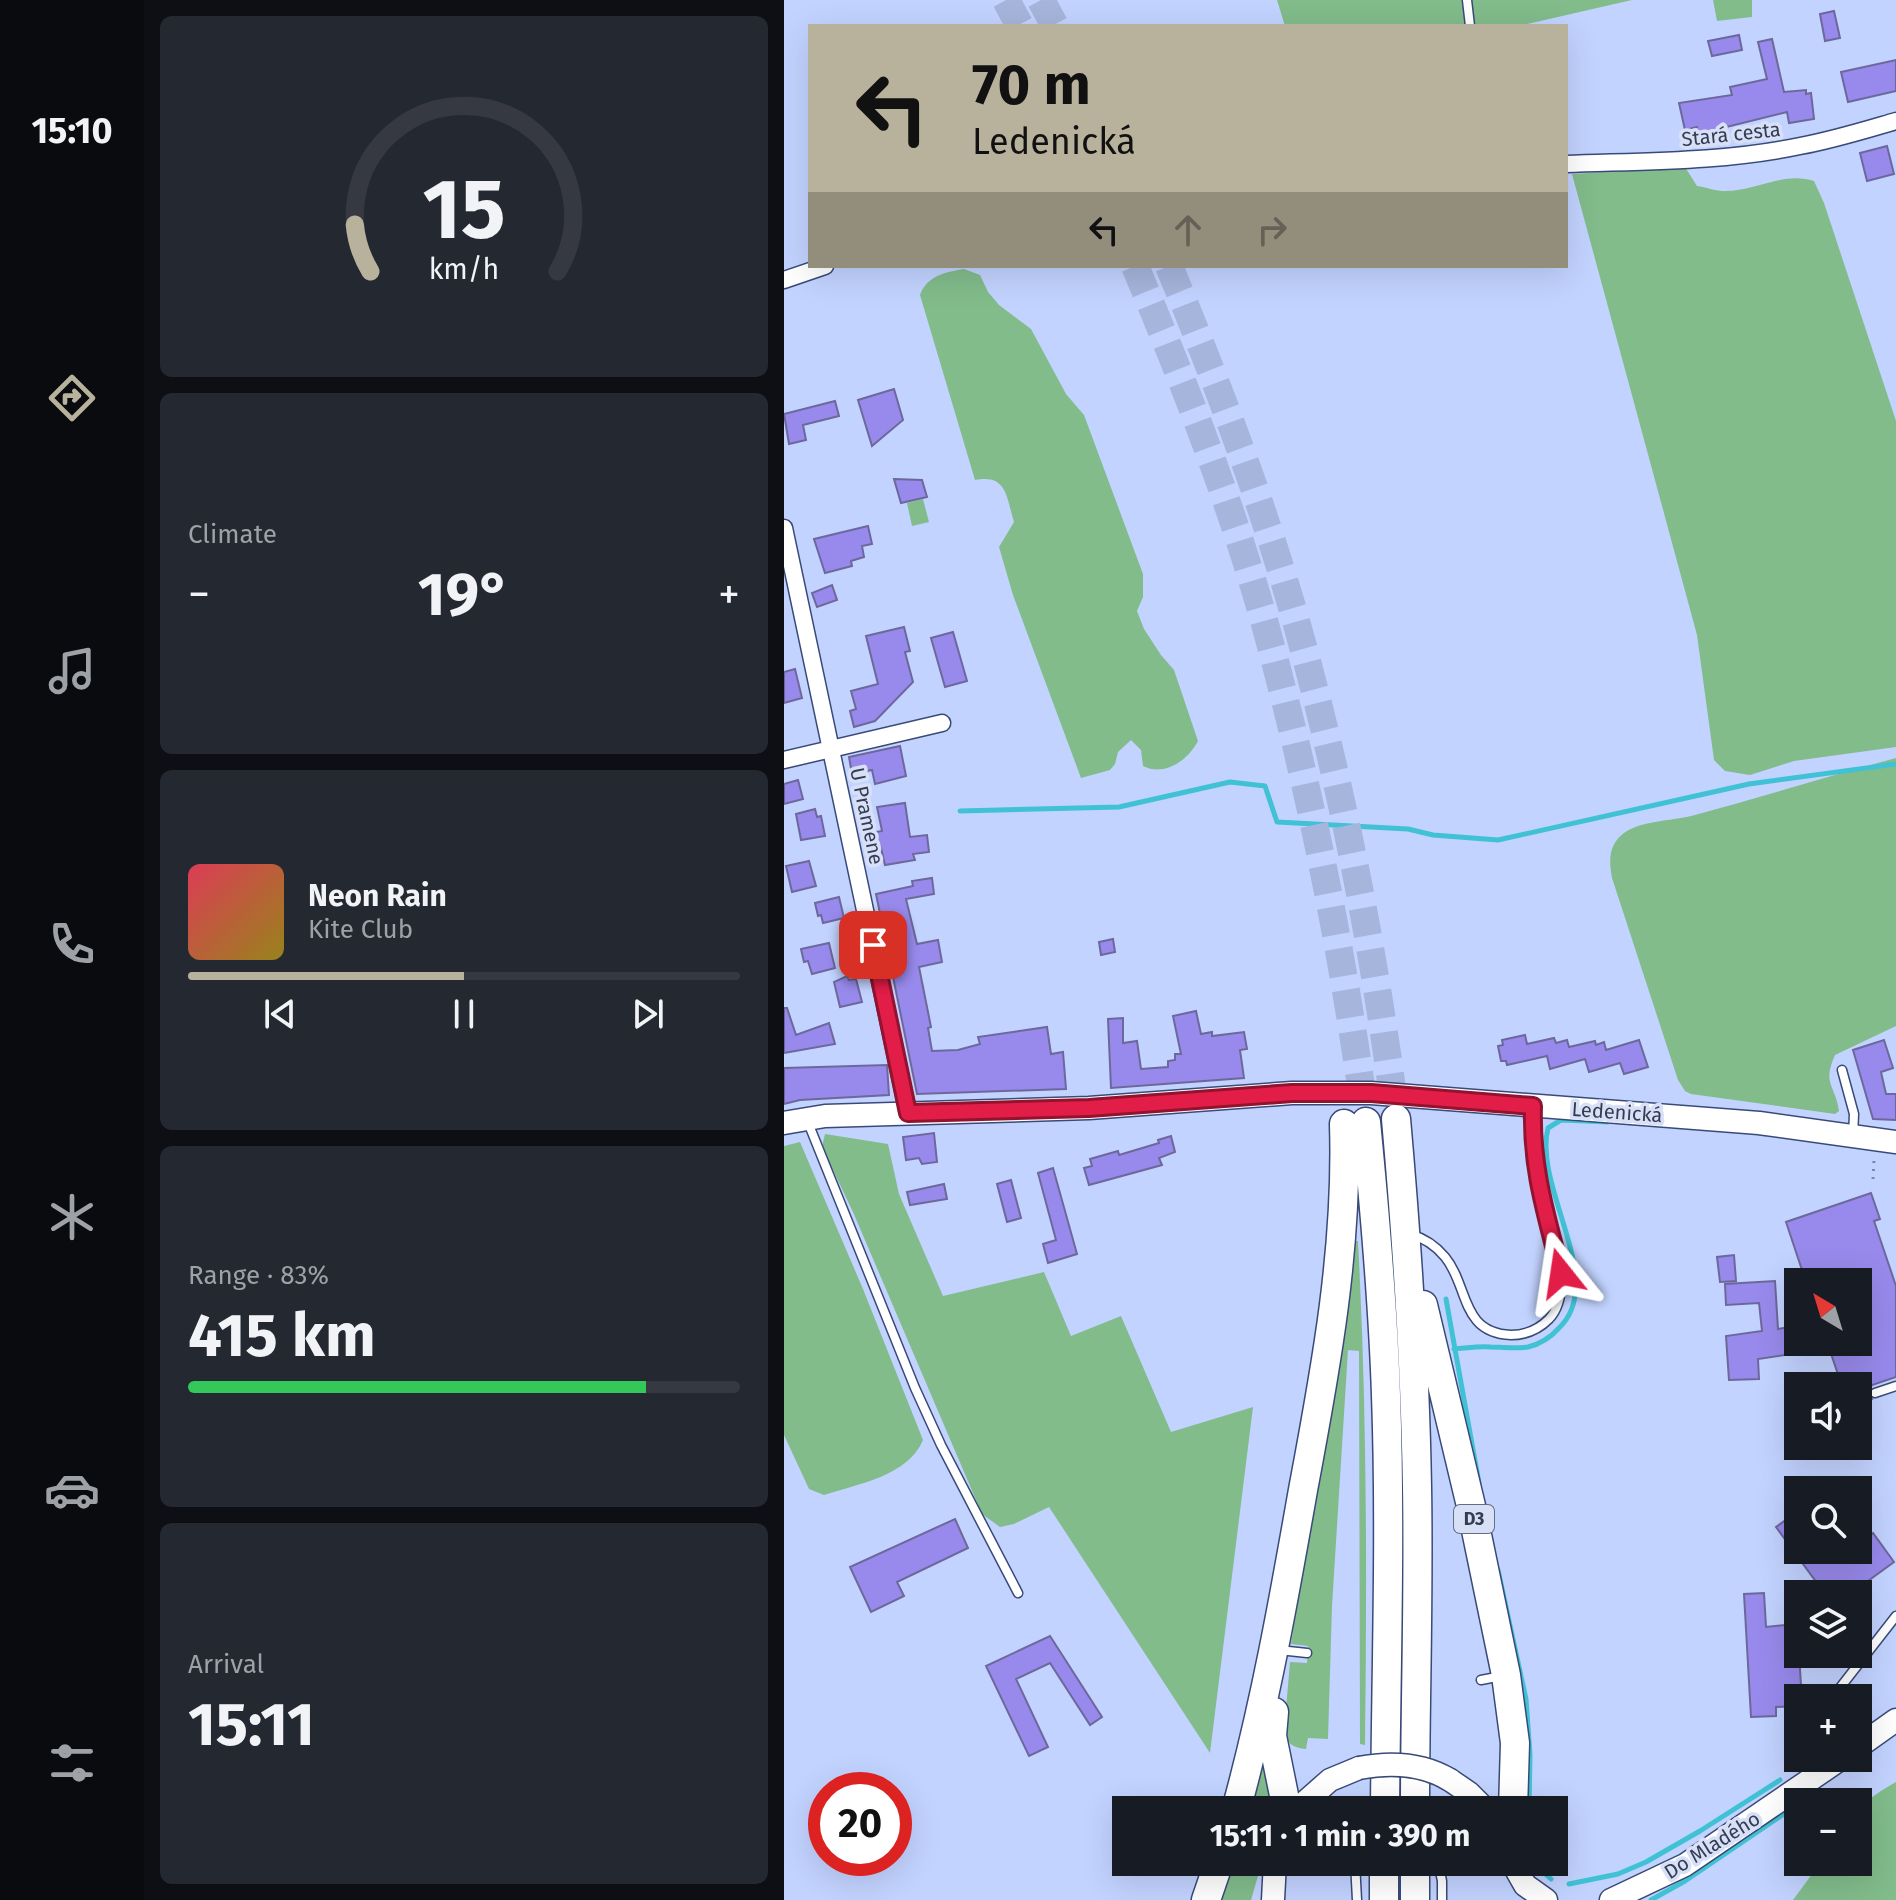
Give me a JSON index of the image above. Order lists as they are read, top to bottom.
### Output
{
  "streets": {
    "highway": ["D3"],
    "main road": ["Ledenická", "Do Mladého"],
    "street": ["Stará cesta", "U Pramene"]
  },
  "crossings": [
    ["U Pramene", "Ledenická"]
  ],
  "north": "top left",
  "page": {
    "tabs": "15:10",
    "turn": ["70 m", "Ledenická"],
    "tile": [
      "Climate",
      ["Range · 83%", "415 km"],
      ["Arrival", "15:11"]
    ],
    "heat": ["−", "19°", "+"],
    "song": ["Neon Rain", "Kite Club"],
    "map_buttons": ["+", "−"],
    "limit": "20",
    "trip": "15:11 · 1 min · 390 m",
    "gauge": ["15", "km/h"]
  }
}
